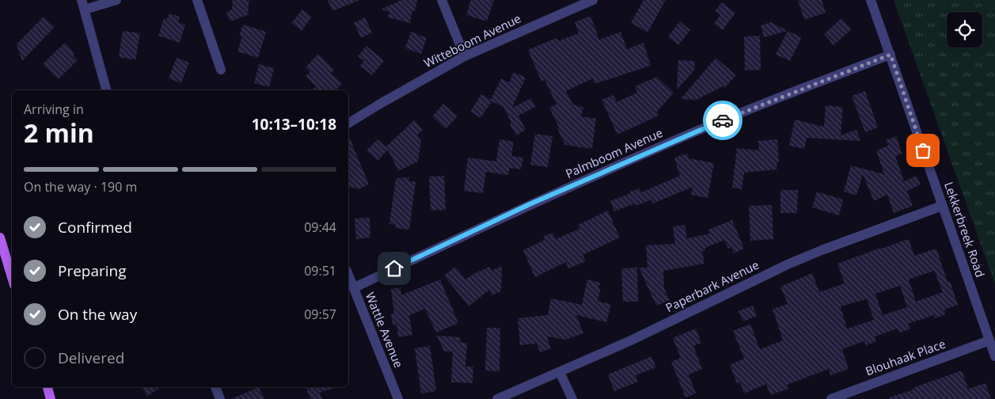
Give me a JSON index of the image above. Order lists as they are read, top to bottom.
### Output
{
  "streets": {
    "street": [
      "Witteboom Avenue",
      "Palmboom Avenue",
      "Lekkerbreek Road",
      "Paperbark Avenue",
      "Wattle Avenue",
      "Blouhaak Place"
    ]
  },
  "crossings": [
    ["Palmboom Avenue", "Lekkerbreek Road"],
    ["Palmboom Avenue", "Wattle Avenue"],
    ["Lekkerbreek Road", "Paperbark Avenue"],
    ["Lekkerbreek Road", "Blouhaak Place"]
  ],
  "page": {
    "heading": ["2 min", "Arriving in", "10:13–10:18"],
    "bar": "On the way · 190 m",
    "list": [
      ["Confirmed", "09:44"],
      ["Preparing", "09:51"],
      ["On the way", "09:57"],
      "Delivered"
    ]
  }
}
